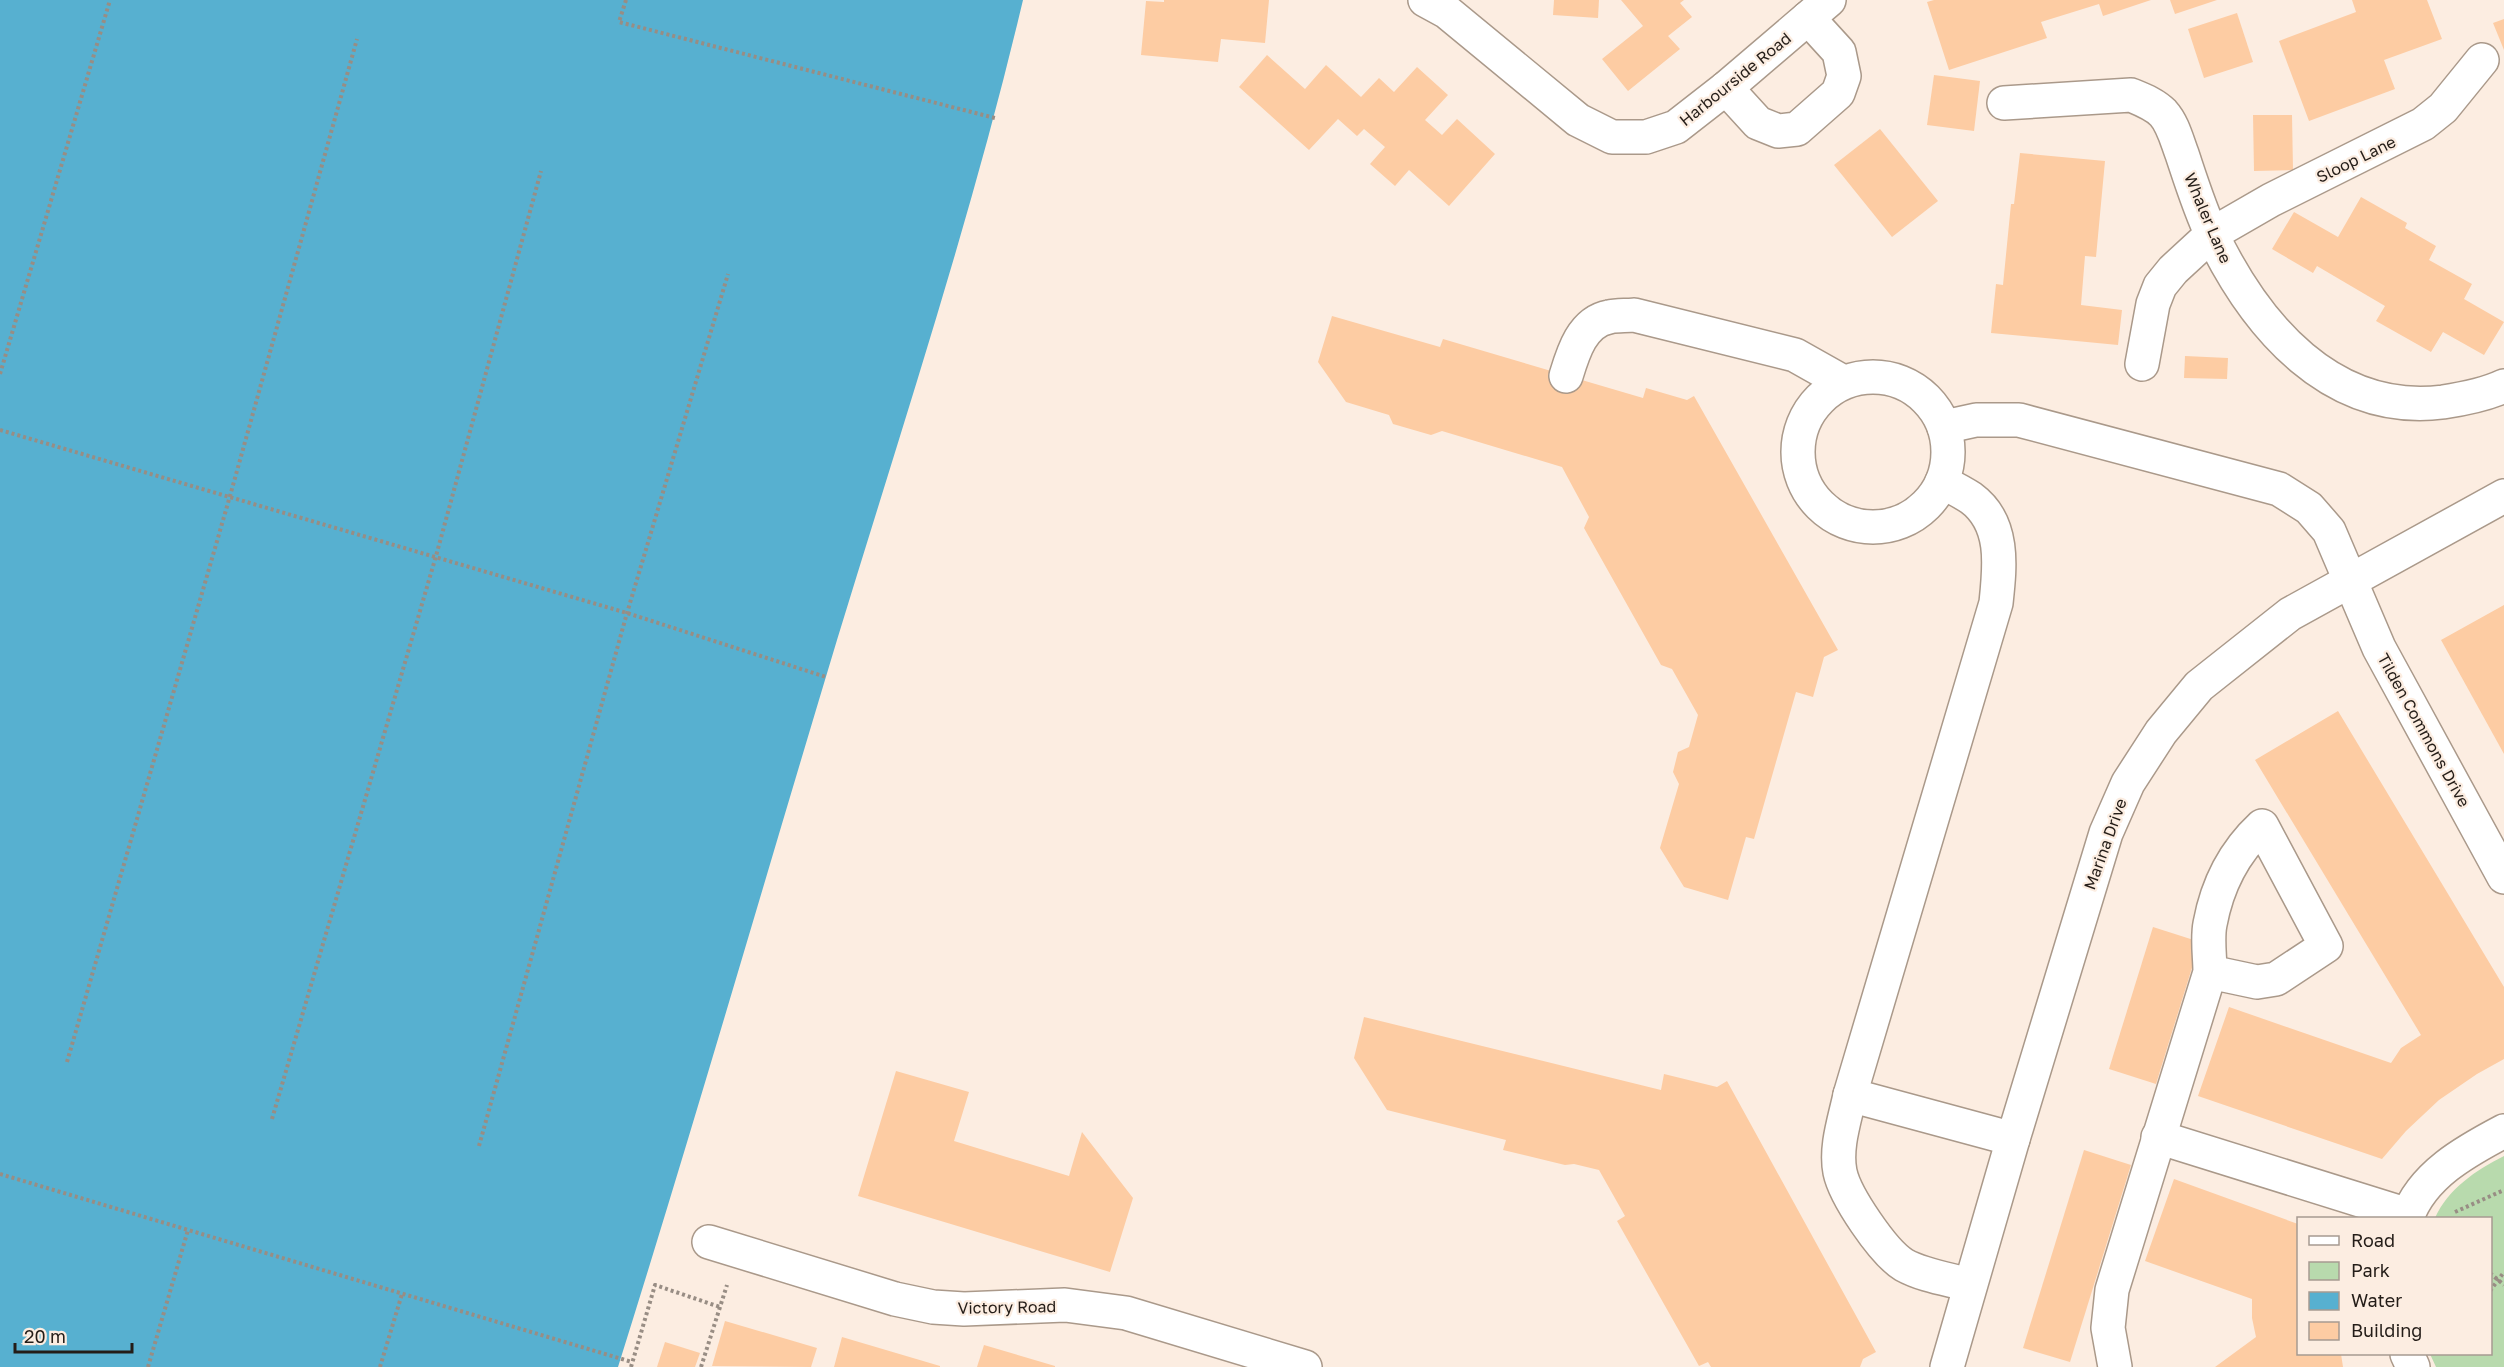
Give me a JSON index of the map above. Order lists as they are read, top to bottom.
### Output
{
  "streets": {
    "street": [
      "Harbourside Road",
      "Sloop Lane",
      "Whaler Lane",
      "Tilden Commons Drive",
      "Marina Drive",
      "Victory Road"
    ]
  },
  "crossings": [
    ["Sloop Lane", "Whaler Lane"],
    ["Tilden Commons Drive", "Marina Drive"]
  ],
  "legend": [
    "Road",
    "Park",
    "Water",
    "Building"
  ],
  "scale_bar": "20 m"
}
